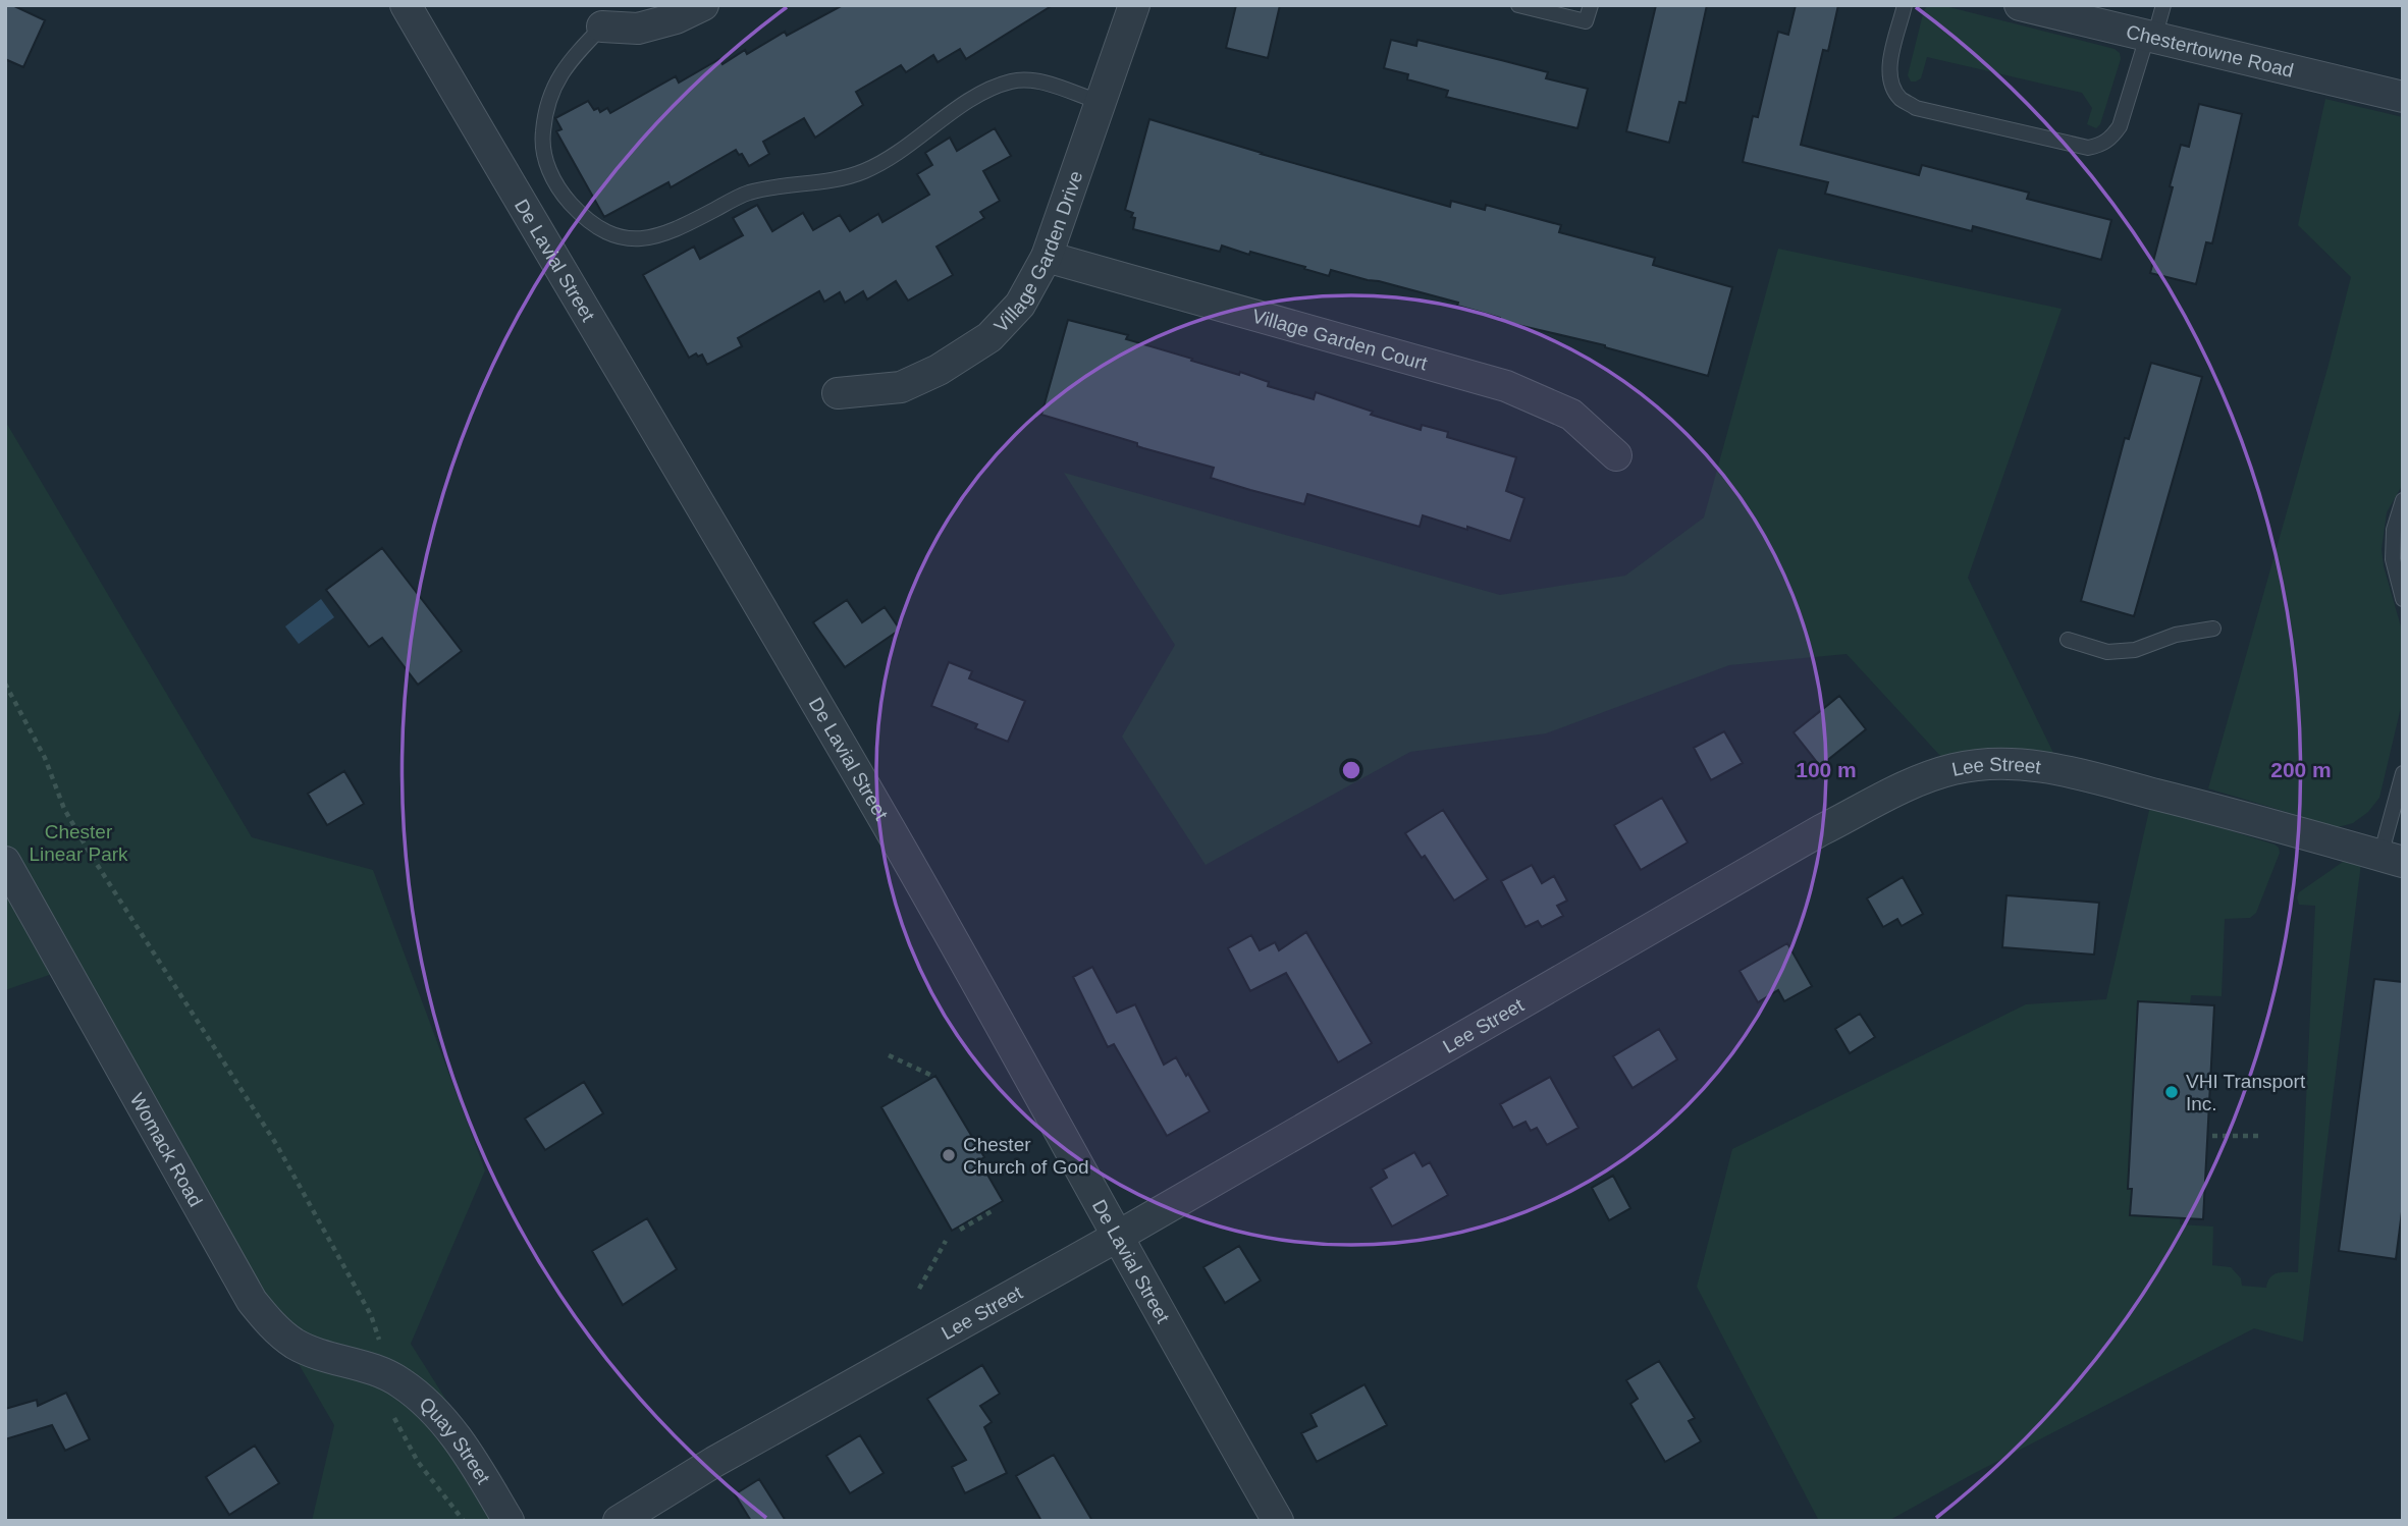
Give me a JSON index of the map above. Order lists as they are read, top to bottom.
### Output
{
  "streets": {
    "street": [
      "Chestertowne Road",
      "Village Garden Drive",
      "De Lavial Street",
      "Village Garden Court",
      "Lee Street",
      "Womack Road",
      "Quay Street"
    ]
  },
  "crossings": [
    ["Village Garden Drive", "Village Garden Court"],
    ["De Lavial Street", "Lee Street"],
    ["Womack Road", "Quay Street"]
  ],
  "parks": ["Chester Linear Park"],
  "places": ["VHI Transport Inc.", "Chester Church of God"],
  "rings": ["100 m", "200 m"]
}
